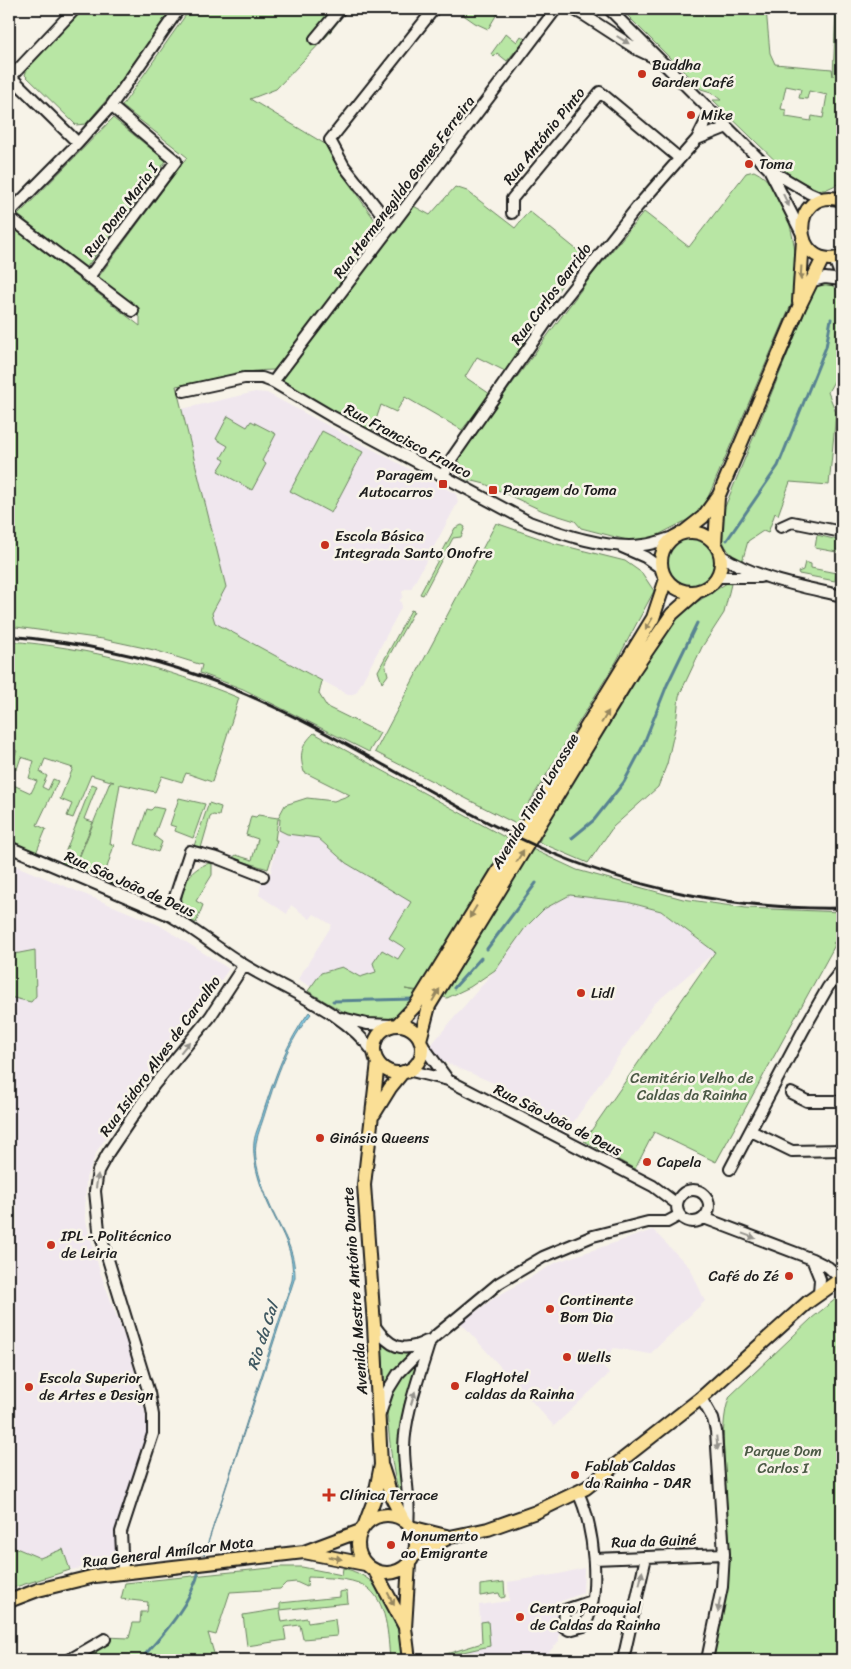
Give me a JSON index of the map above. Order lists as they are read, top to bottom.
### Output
{
  "streets": {
    "main road": ["Avenida Timor Lorossae", "Avenida Mestre António Duarte", "Rua General Amílcar Mota"],
    "street": [
      "Rua António Pinto",
      "Rua Hermenegildo Gomes Ferreira",
      "Rua Dona Maria I",
      "Rua Carlos Garrido",
      "Rua Francisco Franco",
      "Rua São João de Deus",
      "Rua Isidoro Alves de Carvalho",
      "Rua da Guiné"
    ]
  },
  "crossings": [
    ["Rua António Pinto", "Rua Carlos Garrido"],
    ["Rua Hermenegildo Gomes Ferreira", "Rua Francisco Franco"],
    ["Rua Carlos Garrido", "Rua Francisco Franco"],
    ["Avenida Timor Lorossae", "Avenida Mestre António Duarte"],
    ["Rua São João de Deus", "Rua Isidoro Alves de Carvalho"],
    ["Rua Isidoro Alves de Carvalho", "Rua General Amílcar Mota"]
  ],
  "one_way": ["Rua Isidoro Alves de Carvalho"],
  "water": ["Rio da Cal"],
  "parks": ["Cemitério Velho de Caldas da Rainha", "Parque Dom Carlos I"],
  "places": {
    "other": [
      "Buddha Garden Café",
      "Mike",
      "Toma",
      "Escola Básica Integrada Santo Onofre",
      "Lidl",
      "Ginásio Queens",
      "Capela",
      "IPL - Politécnico de Leiria",
      "Café do Zé",
      "Continente Bom Dia",
      "Wells",
      "FlagHotel caldas da Rainha",
      "Escola Superior de Artes e Design",
      "Fablab Caldas da Rainha - DAR",
      "Monumento ao Emigrante",
      "Centro Paroquial de Caldas da Rainha"
    ],
    "transit": ["Paragem Autocarros", "Paragem do Toma"],
    "health": ["Clínica Terrace"]
  }
}
